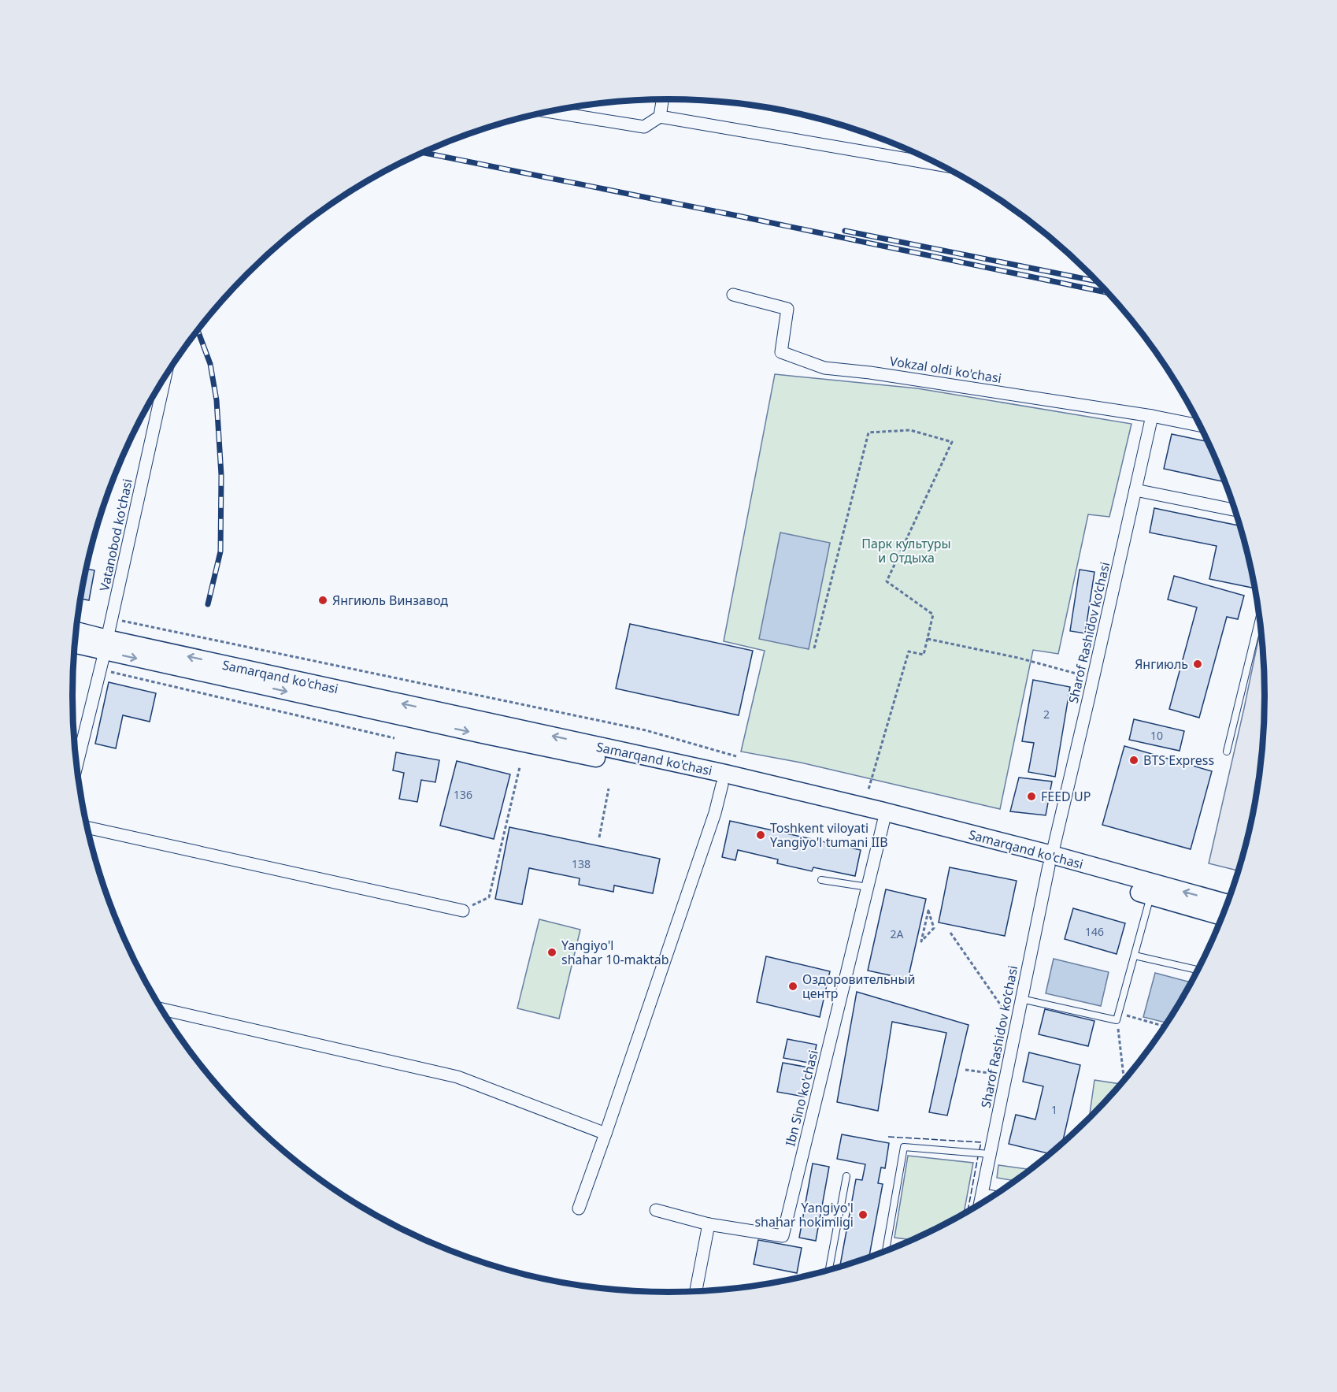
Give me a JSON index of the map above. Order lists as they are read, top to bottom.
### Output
{
  "streets": {
    "main road": ["Samarqand ko'chasi"],
    "street": [
      "Vokzal oldi ko'chasi",
      "Vatanobod ko'chasi",
      "Sharof Rashidov ko’chasi",
      "Ibn Sino ko'chasi"
    ]
  },
  "crossings": [
    ["Vokzal oldi ko'chasi", "Sharof Rashidov ko’chasi"],
    ["Vatanobod ko'chasi", "Samarqand ko'chasi"],
    ["Sharof Rashidov ko’chasi", "Samarqand ko'chasi"],
    ["Samarqand ko'chasi", "Ibn Sino ko'chasi"]
  ],
  "parks": ["Парк культуры и Отдыха"],
  "places": [
    "Янгиюль Винзавод",
    "Янгиюль",
    "BTS Express",
    "FEED UP",
    "Toshkent viloyati Yangiyo'l tumani IIB",
    "Yangiyo'l shahar 10-maktab",
    "Оздоровительный центр",
    "Yangiyo'l shahar hokimligi"
  ],
  "house_numbers": [
    "2",
    "10",
    "136",
    "138",
    "146",
    "2А",
    "1"
  ]
}
